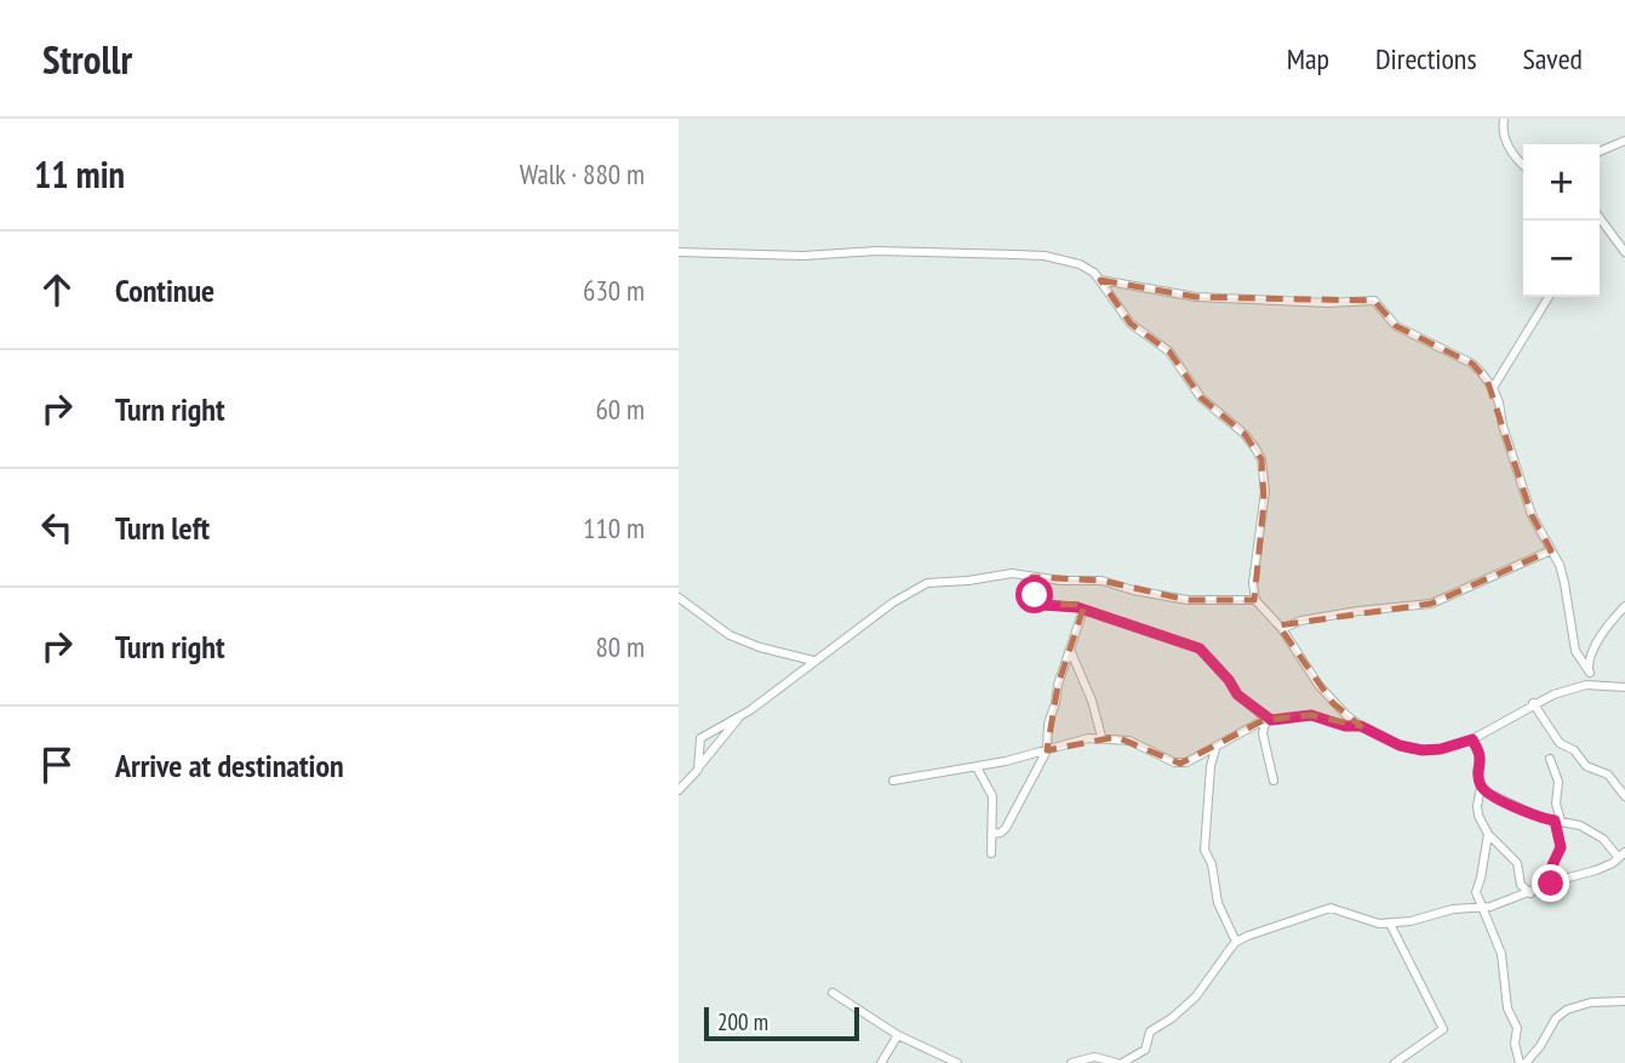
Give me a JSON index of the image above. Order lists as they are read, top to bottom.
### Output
{
  "scale_bar": "200 m",
  "page": {
    "header": "Strollr",
    "nav": ["Map", "Directions", "Saved"],
    "heading": ["11 min", "Walk · 880 m"],
    "map_buttons": ["+", "−"],
    "list": [
      ["Continue", "630 m"],
      ["Turn right", "60 m"],
      ["Turn left", "110 m"],
      ["Turn right", "80 m"],
      "Arrive at destination"
    ],
    "scale": "200 m"
  }
}
